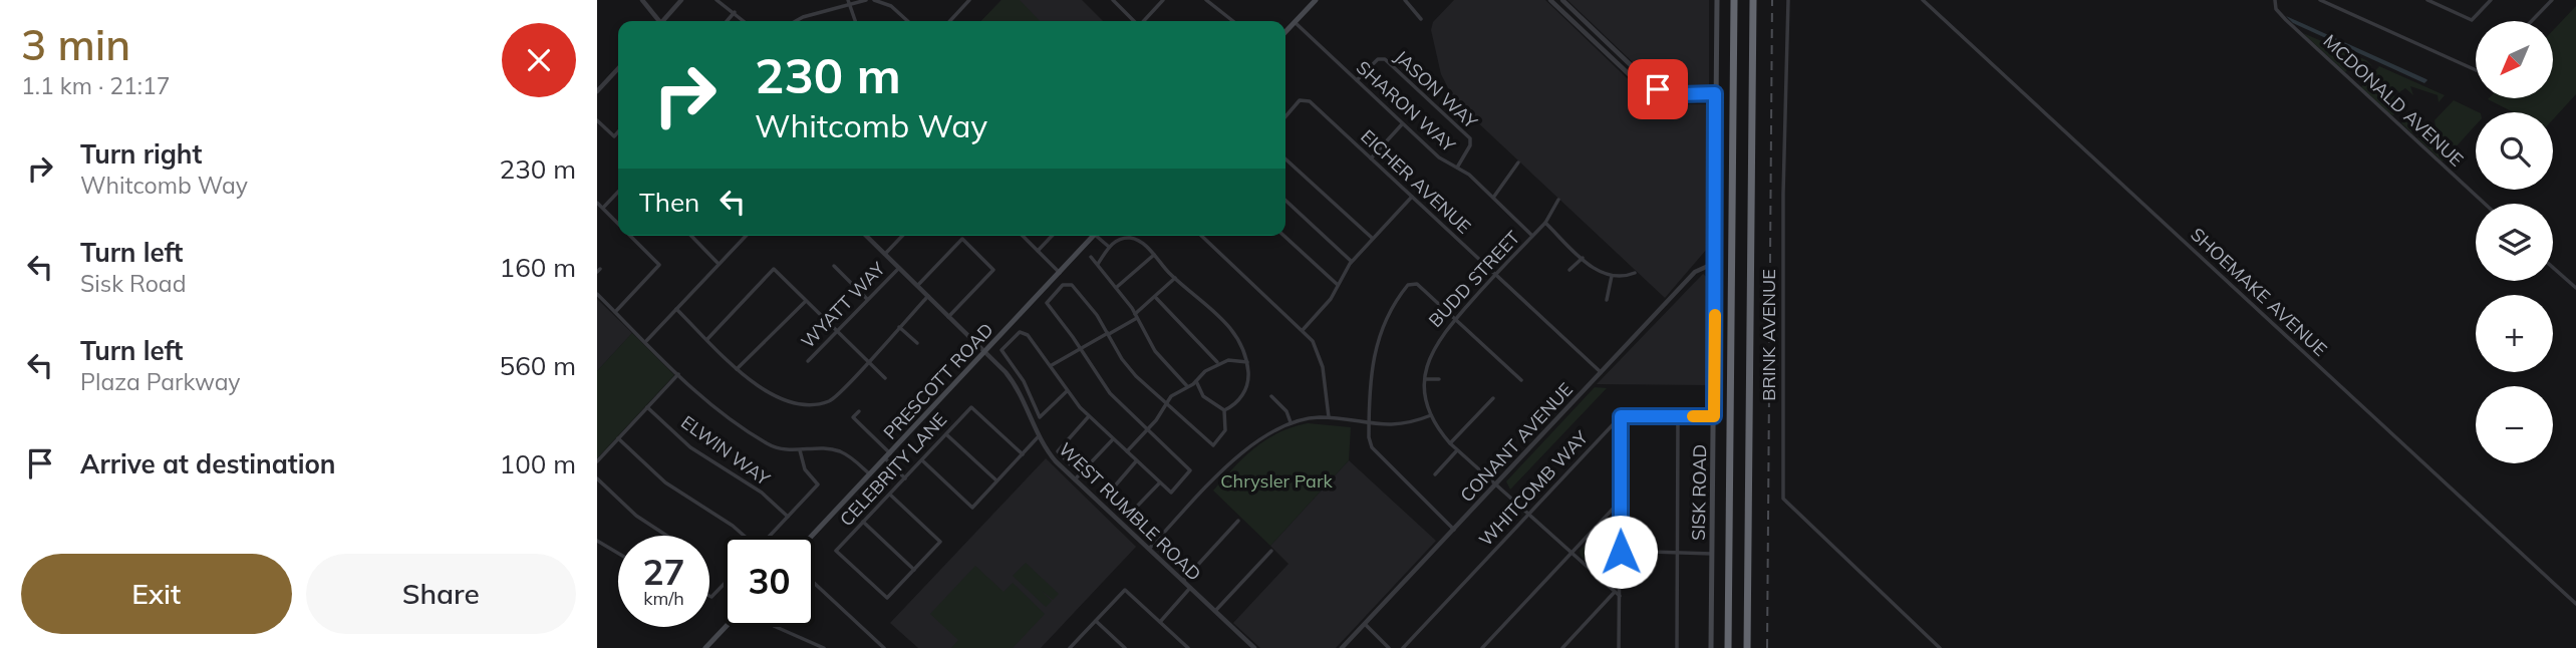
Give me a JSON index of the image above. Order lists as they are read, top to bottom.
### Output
{
  "streets": {
    "main road": ["PRESCOTT ROAD", "SISK ROAD"],
    "street": [
      "JASON WAY",
      "MCDONALD AVENUE",
      "SHARON WAY",
      "EICHER AVENUE",
      "BUDD STREET",
      "SHOEMAKE AVENUE",
      "WYATT WAY",
      "BRINK AVENUE",
      "CONANT AVENUE",
      "ELWIN WAY",
      "CELEBRITY LANE",
      "WHITCOMB WAY",
      "WEST RUMBLE ROAD"
    ]
  },
  "crossings": [
    ["JASON WAY", "SHARON WAY"],
    ["SHARON WAY", "BUDD STREET"],
    ["EICHER AVENUE", "BUDD STREET"],
    ["EICHER AVENUE", "CONANT AVENUE"],
    ["BUDD STREET", "CONANT AVENUE"],
    ["BUDD STREET", "WHITCOMB WAY"],
    ["WYATT WAY", "WEST RUMBLE ROAD"],
    ["PRESCOTT ROAD", "WEST RUMBLE ROAD"],
    ["CONANT AVENUE", "SISK ROAD"]
  ],
  "parks": ["Chrysler Park"],
  "north": "bottom left",
  "page": {
    "heading": ["3 min", "1.1 km · 21:17"],
    "map_buttons": ["+", "−"],
    "turn": ["230 m", "Whitcomb Way"],
    "list": [
      {
        "name": "Turn right",
        "note": "Whitcomb Way",
        "value": "230 m"
      },
      {
        "name": "Turn left",
        "note": "Sisk Road",
        "value": "160 m"
      },
      {
        "name": "Turn left",
        "note": "Plaza Parkway",
        "value": "560 m"
      },
      {
        "name": "Arrive at destination",
        "value": "100 m"
      }
    ],
    "then": "Then",
    "speed": "27 km/h",
    "limit": "30",
    "buttons": ["Exit", "Share"]
  }
}
